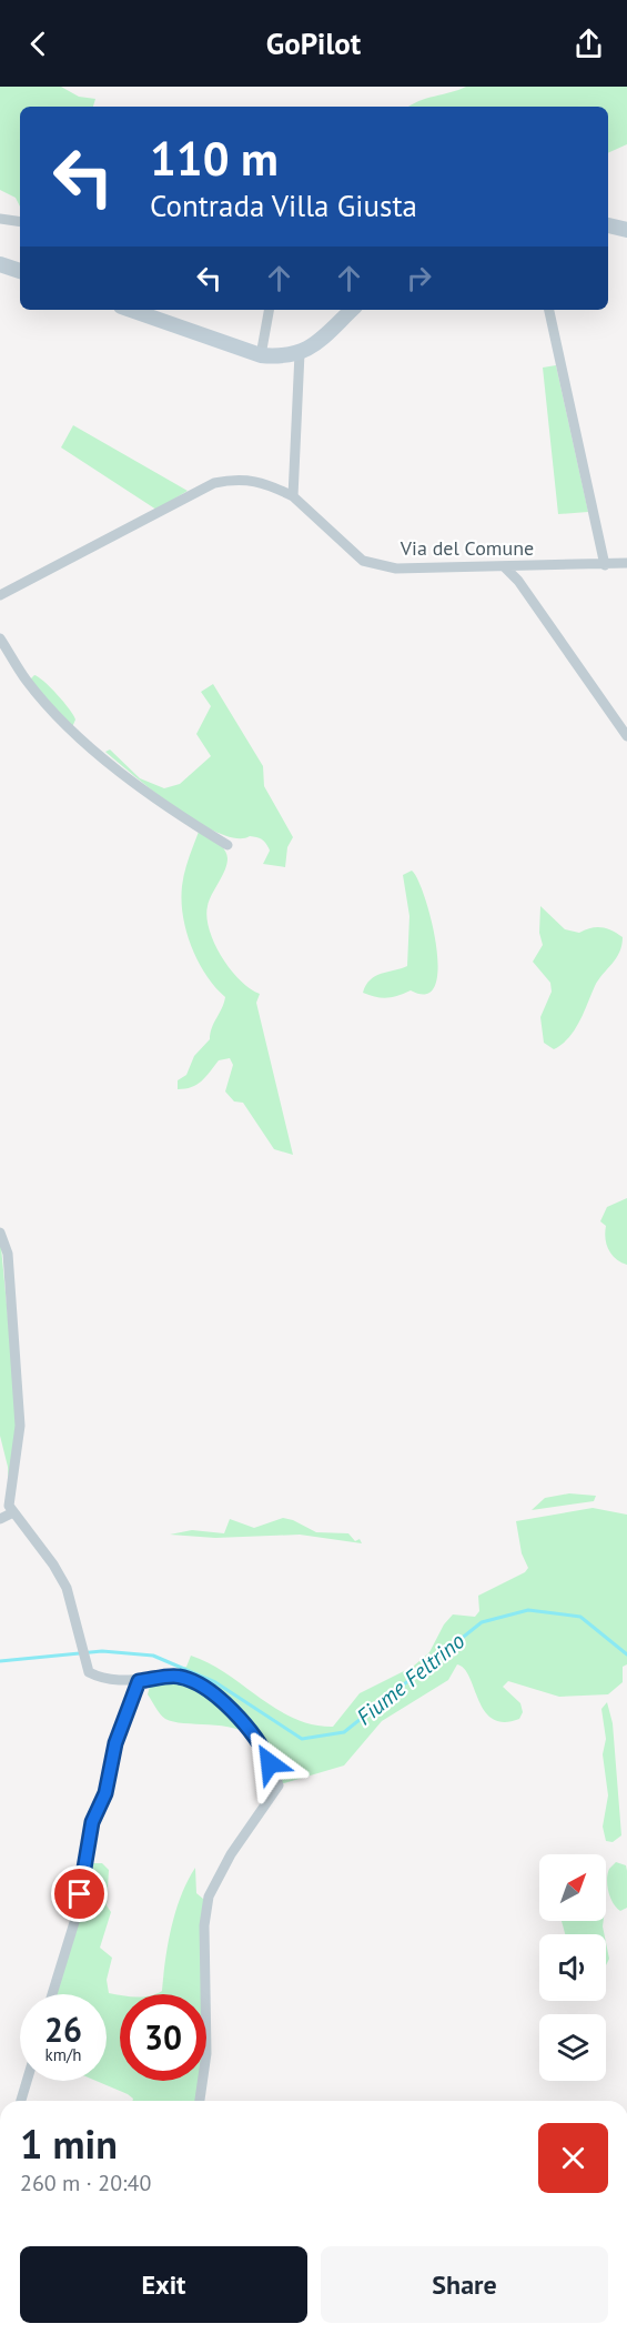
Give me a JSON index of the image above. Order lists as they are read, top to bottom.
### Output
{
  "streets": {
    "street": ["Via del Comune"]
  },
  "water": ["Fiume Feltrino"],
  "north": "top right",
  "page": {
    "header": "GoPilot",
    "turn": ["110 m", "Contrada Villa Giusta"],
    "speed": "26 km/h",
    "limit": "30",
    "heading": ["1 min", "260 m · 20:40"],
    "buttons": ["Exit", "Share"]
  }
}
